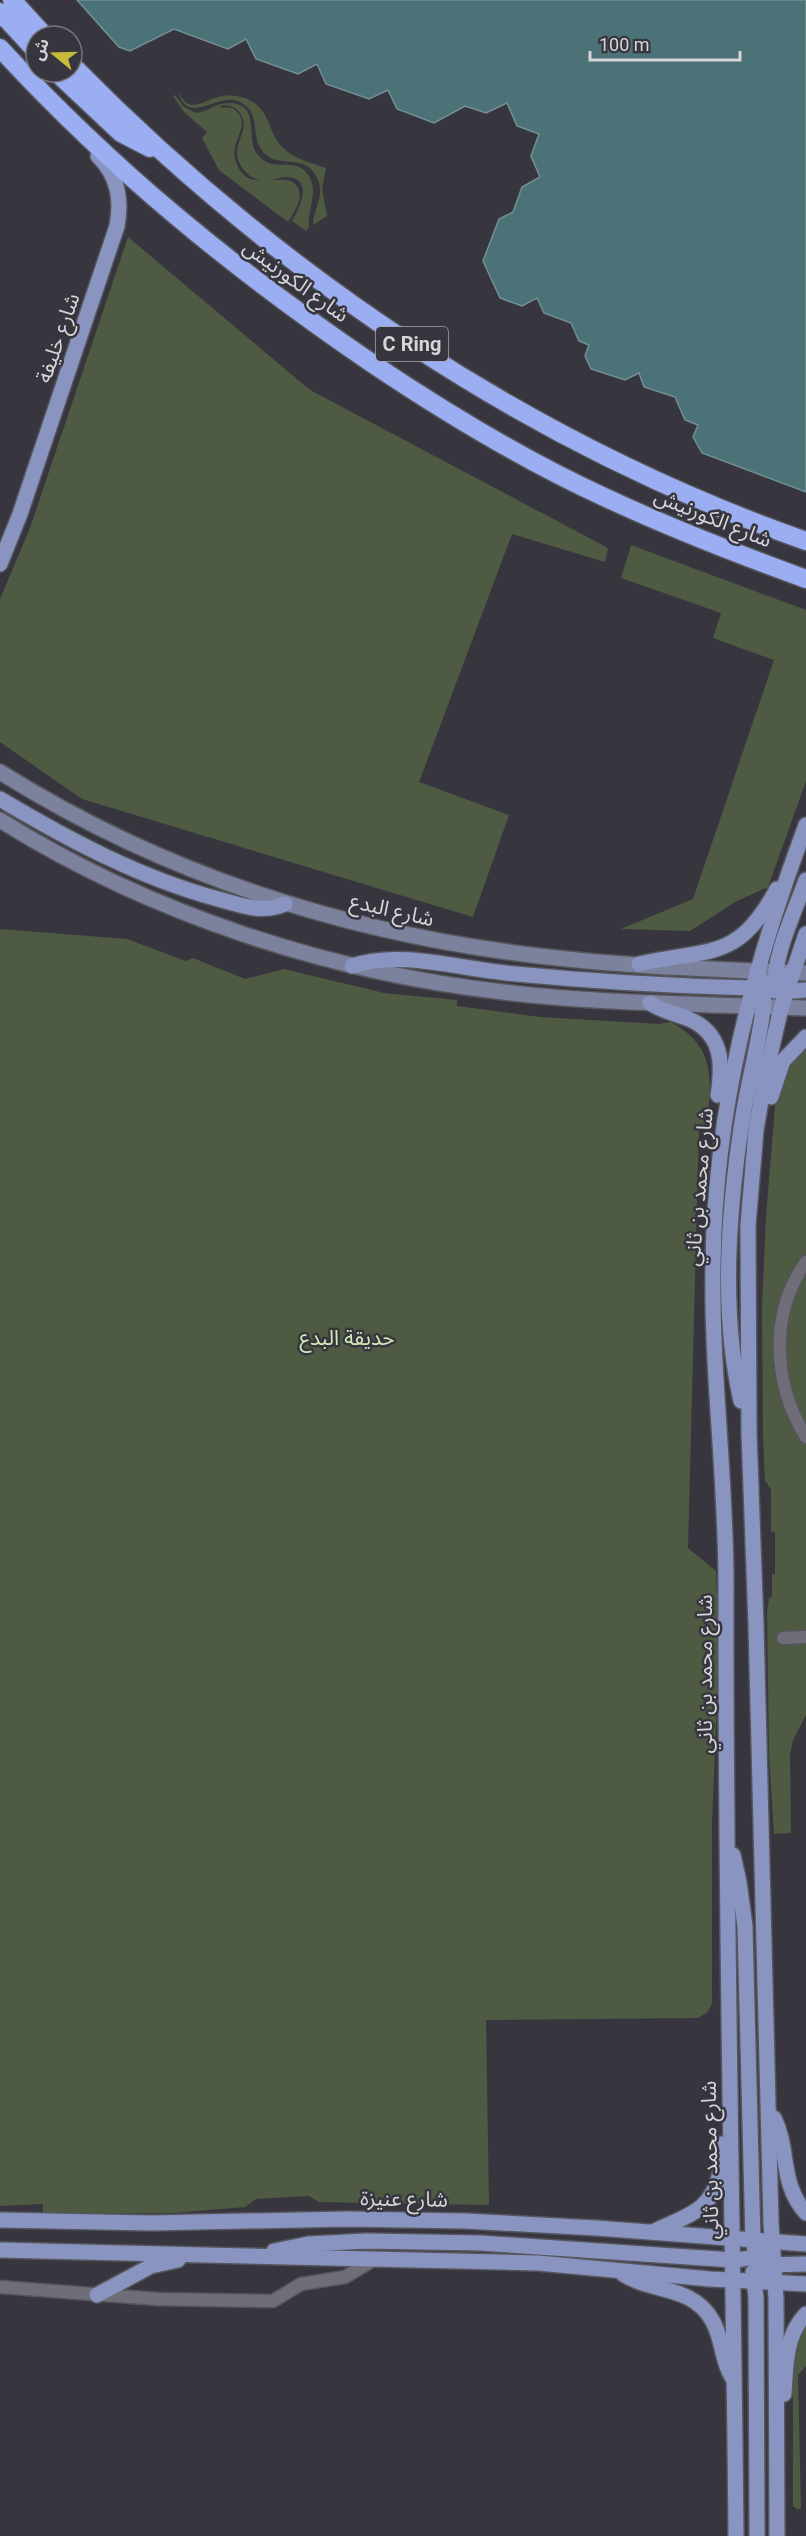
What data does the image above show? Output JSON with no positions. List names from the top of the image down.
{
  "streets": {
    "highway": ["شارع الكورنيش", "C Ring"],
    "main road": [
      "شارع خليفة",
      "شارع البدع",
      "شارع محمد بن ثاني",
      "شارع عنيزة"
    ]
  },
  "crossings": [
    ["شارع الكورنيش", "شارع خليفة"],
    ["شارع البدع", "شارع محمد بن ثاني"],
    ["شارع محمد بن ثاني", "شارع عنيزة"]
  ],
  "parks": ["حديقة البدع"],
  "scale_bar": "100 m",
  "north": "left"
}
